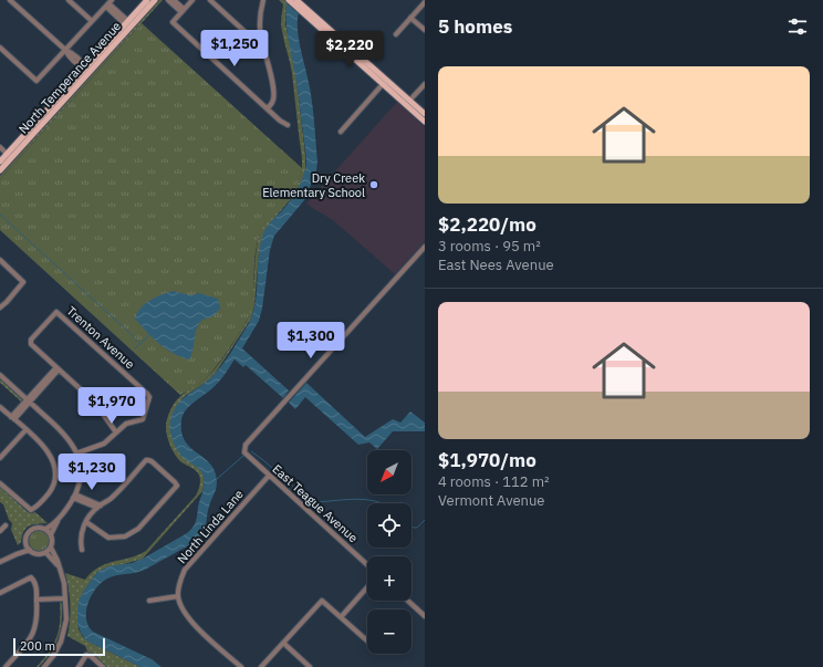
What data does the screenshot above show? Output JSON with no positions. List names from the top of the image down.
{
  "streets": {
    "main road": ["North Temperance Avenue"],
    "street": ["Trenton Avenue", "East Teague Avenue", "North Linda Lane"]
  },
  "crossings": [
    ["East Teague Avenue", "North Linda Lane"]
  ],
  "places": ["Dry Creek Elementary School"],
  "scale_bar": "200 m",
  "north": "bottom left",
  "page": {
    "heading": "5 homes",
    "price": [
      "$1,250",
      "$2,220",
      "$1,300",
      "$1,970",
      "$1,230"
    ],
    "list": [
      {
        "name": "$2,220/mo",
        "note": "3 rooms · 95 m² · East Nees Avenue"
      },
      {
        "name": "$1,970/mo",
        "note": "4 rooms · 112 m² · Vermont Avenue"
      }
    ],
    "map_buttons": ["+", "−"],
    "scale": "200 m"
  }
}
